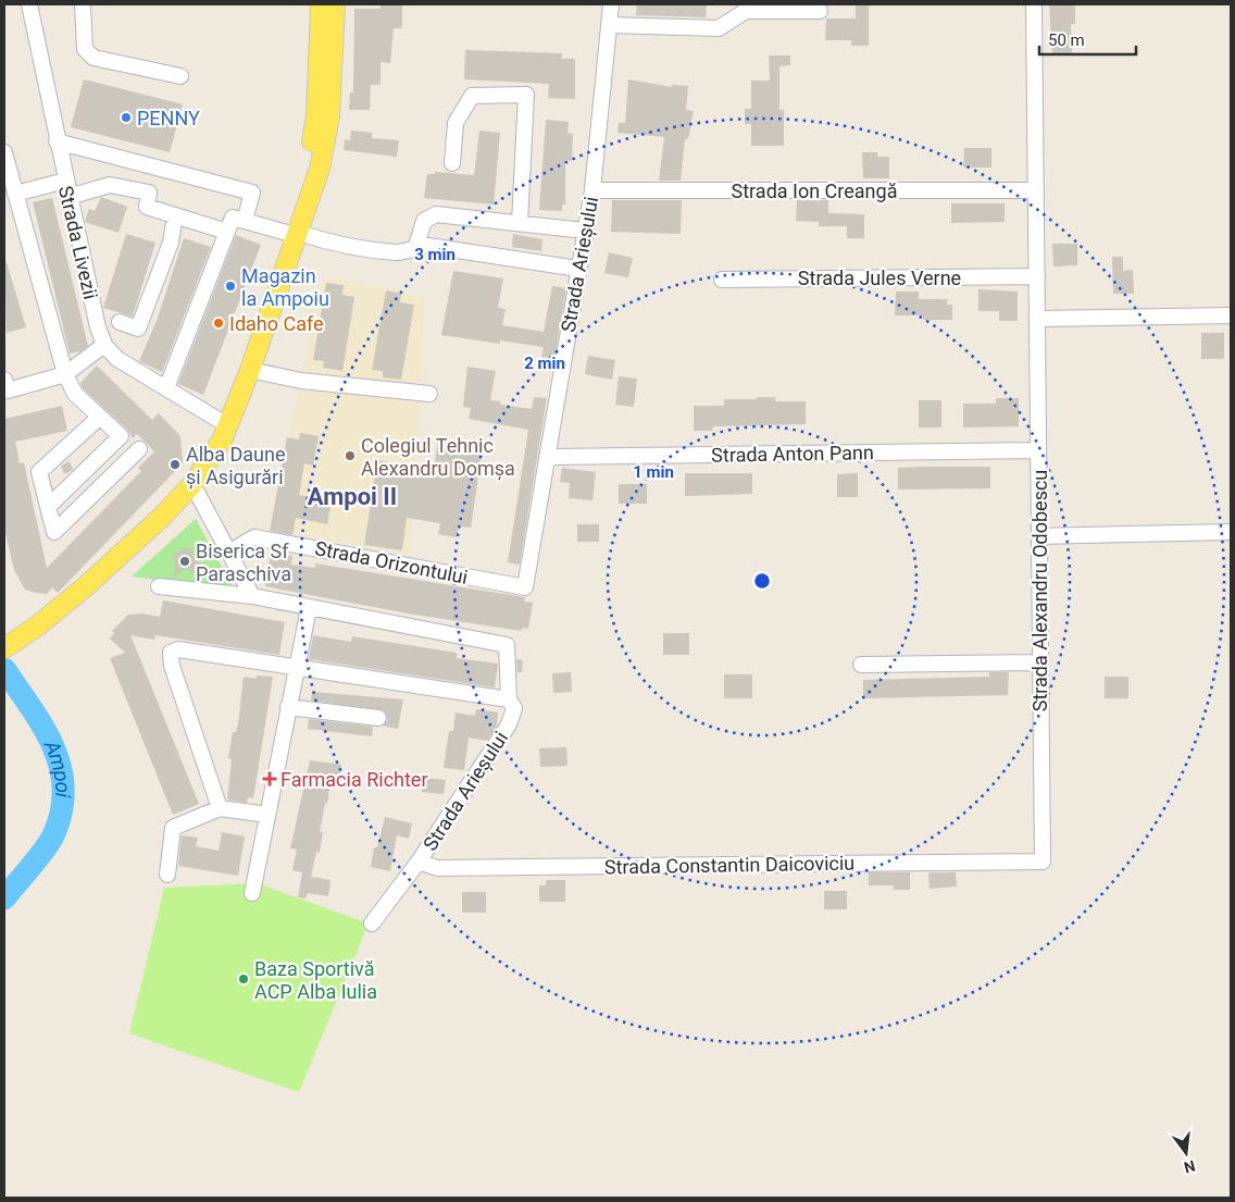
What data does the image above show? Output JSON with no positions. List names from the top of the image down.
{
  "streets": {
    "street": [
      "Strada Ion Creangă",
      "Strada Livezii",
      "Strada Arieșului",
      "Strada Jules Verne",
      "Strada Anton Pann",
      "Strada Orizontului",
      "Strada Alexandru Odobescu",
      "Strada Constantin Daicoviciu"
    ]
  },
  "crossings": [
    ["Strada Ion Creangă", "Strada Arieșului"],
    ["Strada Ion Creangă", "Strada Alexandru Odobescu"],
    ["Strada Arieșului", "Strada Anton Pann"],
    ["Strada Arieșului", "Strada Orizontului"],
    ["Strada Arieșului", "Strada Constantin Daicoviciu"],
    ["Strada Jules Verne", "Strada Alexandru Odobescu"],
    ["Strada Anton Pann", "Strada Alexandru Odobescu"],
    ["Strada Alexandru Odobescu", "Strada Constantin Daicoviciu"]
  ],
  "districts": ["Ampoi II"],
  "water": ["Ampoi"],
  "places": {
    "other": [
      "PENNY",
      "Magazin la Ampoiu",
      "Idaho Cafe",
      "Colegiul Tehnic Alexandru Domșa",
      "Alba Daune și Asigurări",
      "Biserica Sf Paraschiva",
      "Baza Sportivă ACP Alba Iulia"
    ],
    "health": ["Farmacia Richter"]
  },
  "scale_bar": "50 m",
  "north": "bottom",
  "rings": ["3 min", "2 min", "1 min"]
}
